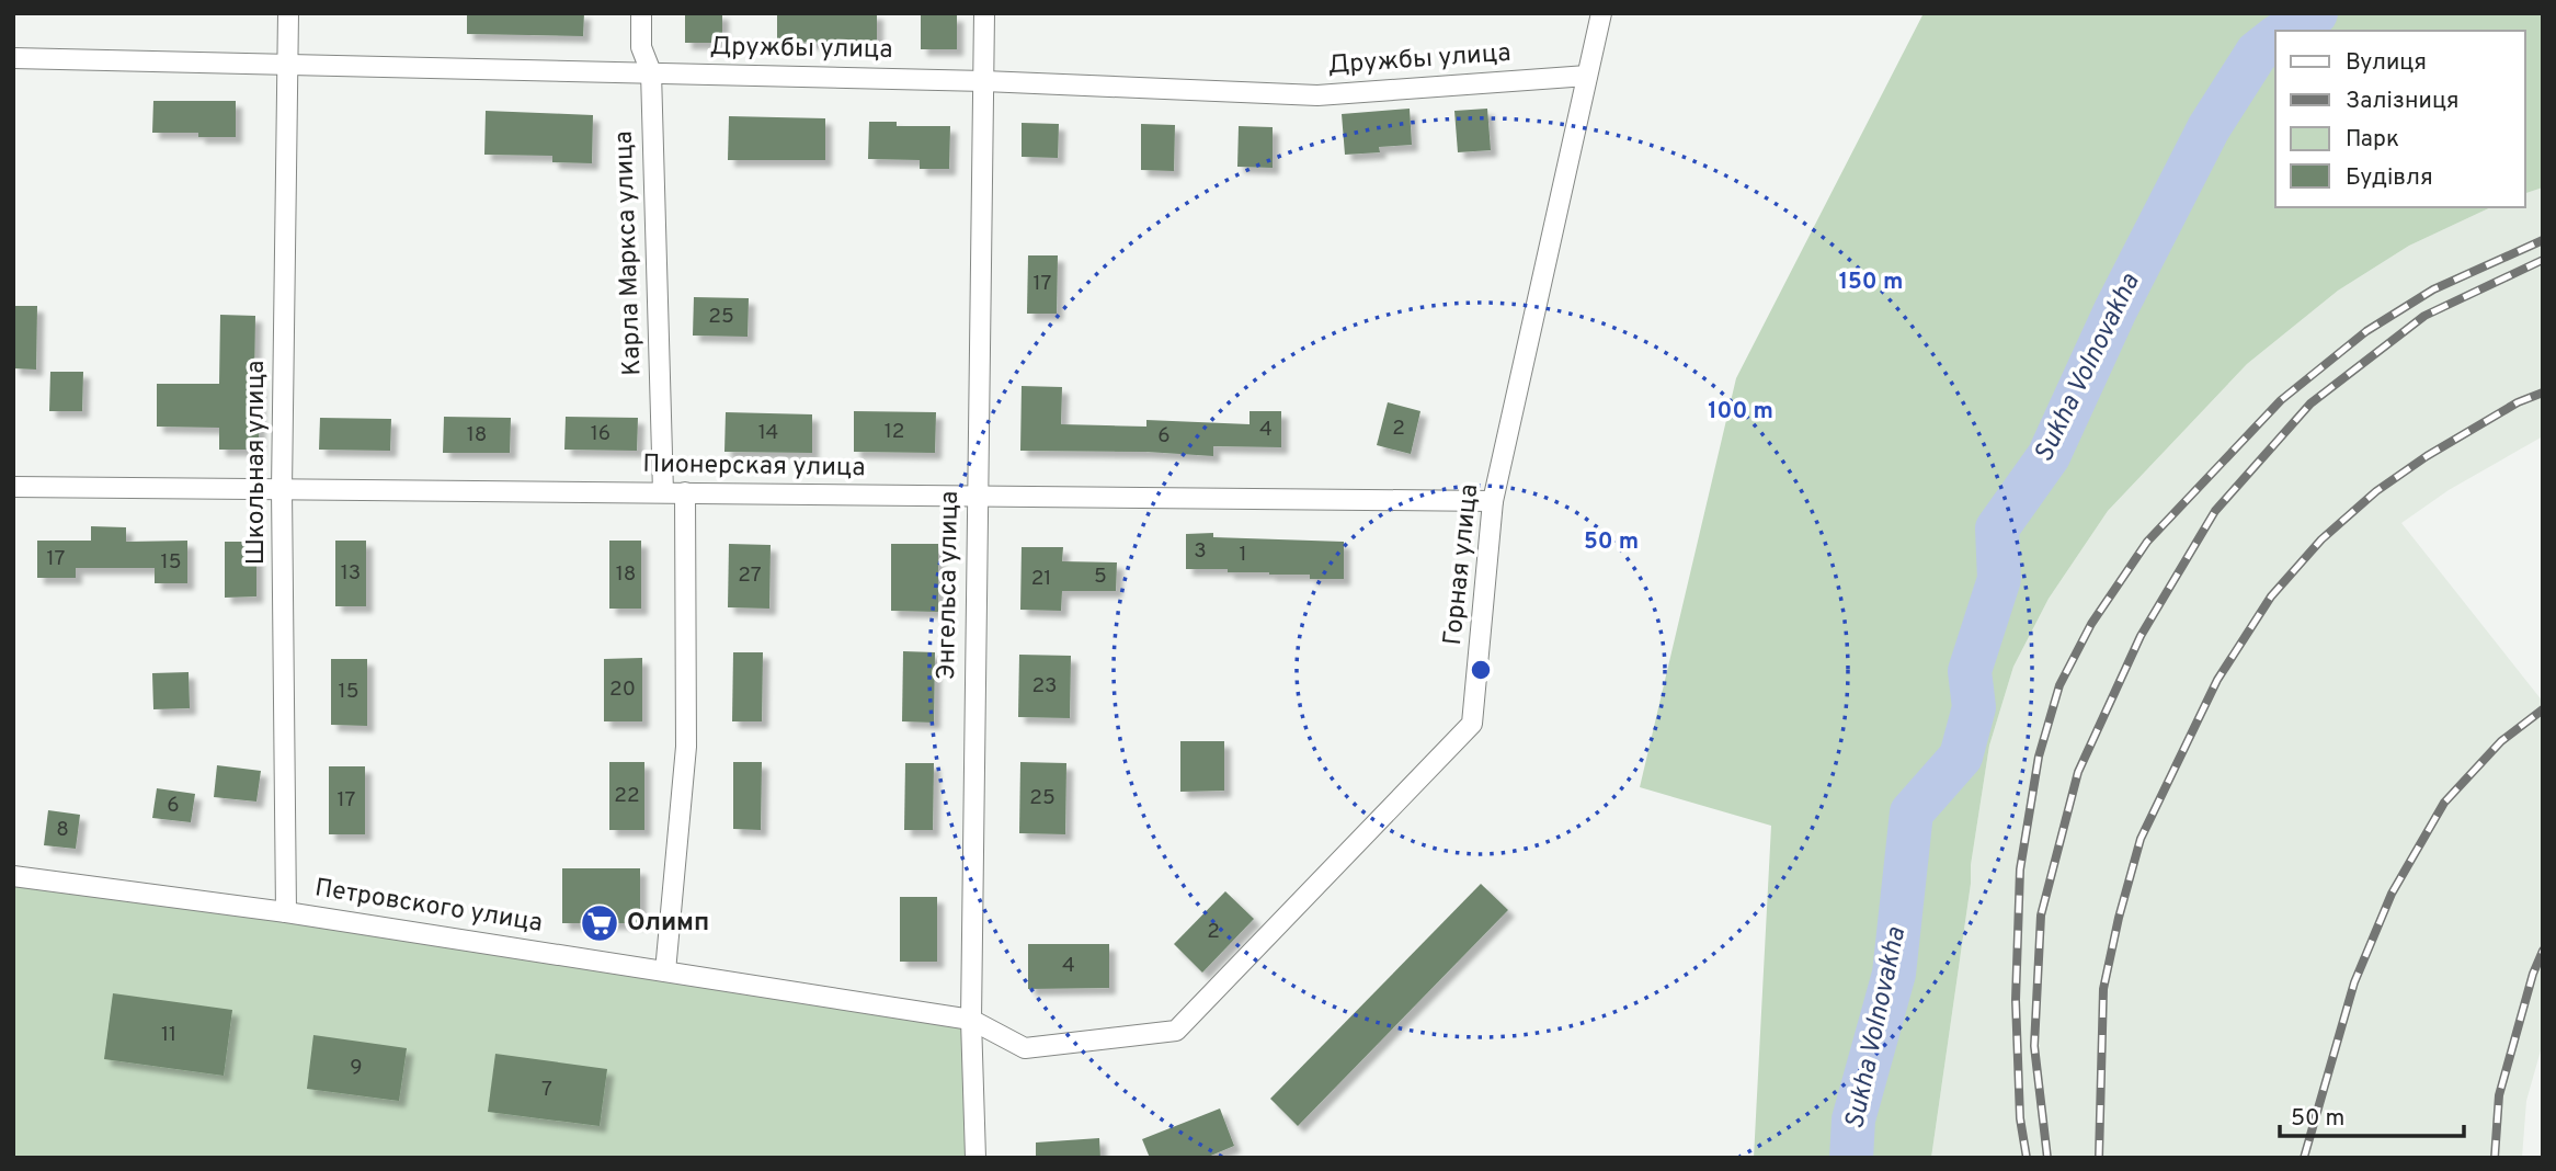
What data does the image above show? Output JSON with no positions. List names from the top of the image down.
{
  "streets": {
    "street": [
      "Дружбы улица",
      "Карла Маркса улица",
      "Школьная улица",
      "Пионерская улица",
      "Горная улица",
      "Энгельса улица",
      "Петровского улица"
    ]
  },
  "crossings": [
    ["Дружбы улица", "Карла Маркса улица"],
    ["Дружбы улица", "Школьная улица"],
    ["Дружбы улица", "Горная улица"],
    ["Дружбы улица", "Энгельса улица"],
    ["Карла Маркса улица", "Пионерская улица"],
    ["Школьная улица", "Пионерская улица"],
    ["Школьная улица", "Петровского улица"],
    ["Пионерская улица", "Горная улица"],
    ["Пионерская улица", "Энгельса улица"],
    ["Горная улица", "Энгельса улица"],
    ["Горная улица", "Петровского улица"],
    ["Энгельса улица", "Петровского улица"]
  ],
  "water": ["Sukha Volnovakha"],
  "places": {
    "supermarket": ["Олимп"]
  },
  "house_numbers": [
    "17",
    "25",
    "2",
    "4",
    "12",
    "14",
    "16",
    "18",
    "6",
    "3",
    "1",
    "17",
    "15",
    "13",
    "18",
    "27",
    "5",
    "21",
    "23",
    "20",
    "15",
    "22",
    "25",
    "17",
    "6",
    "8",
    "2",
    "4",
    "11",
    "9",
    "7"
  ],
  "legend": [
    "Вулиця",
    "Залізниця",
    "Парк",
    "Будівля"
  ],
  "scale_bar": "50 m",
  "rings": ["150 m", "100 m", "50 m"]
}
